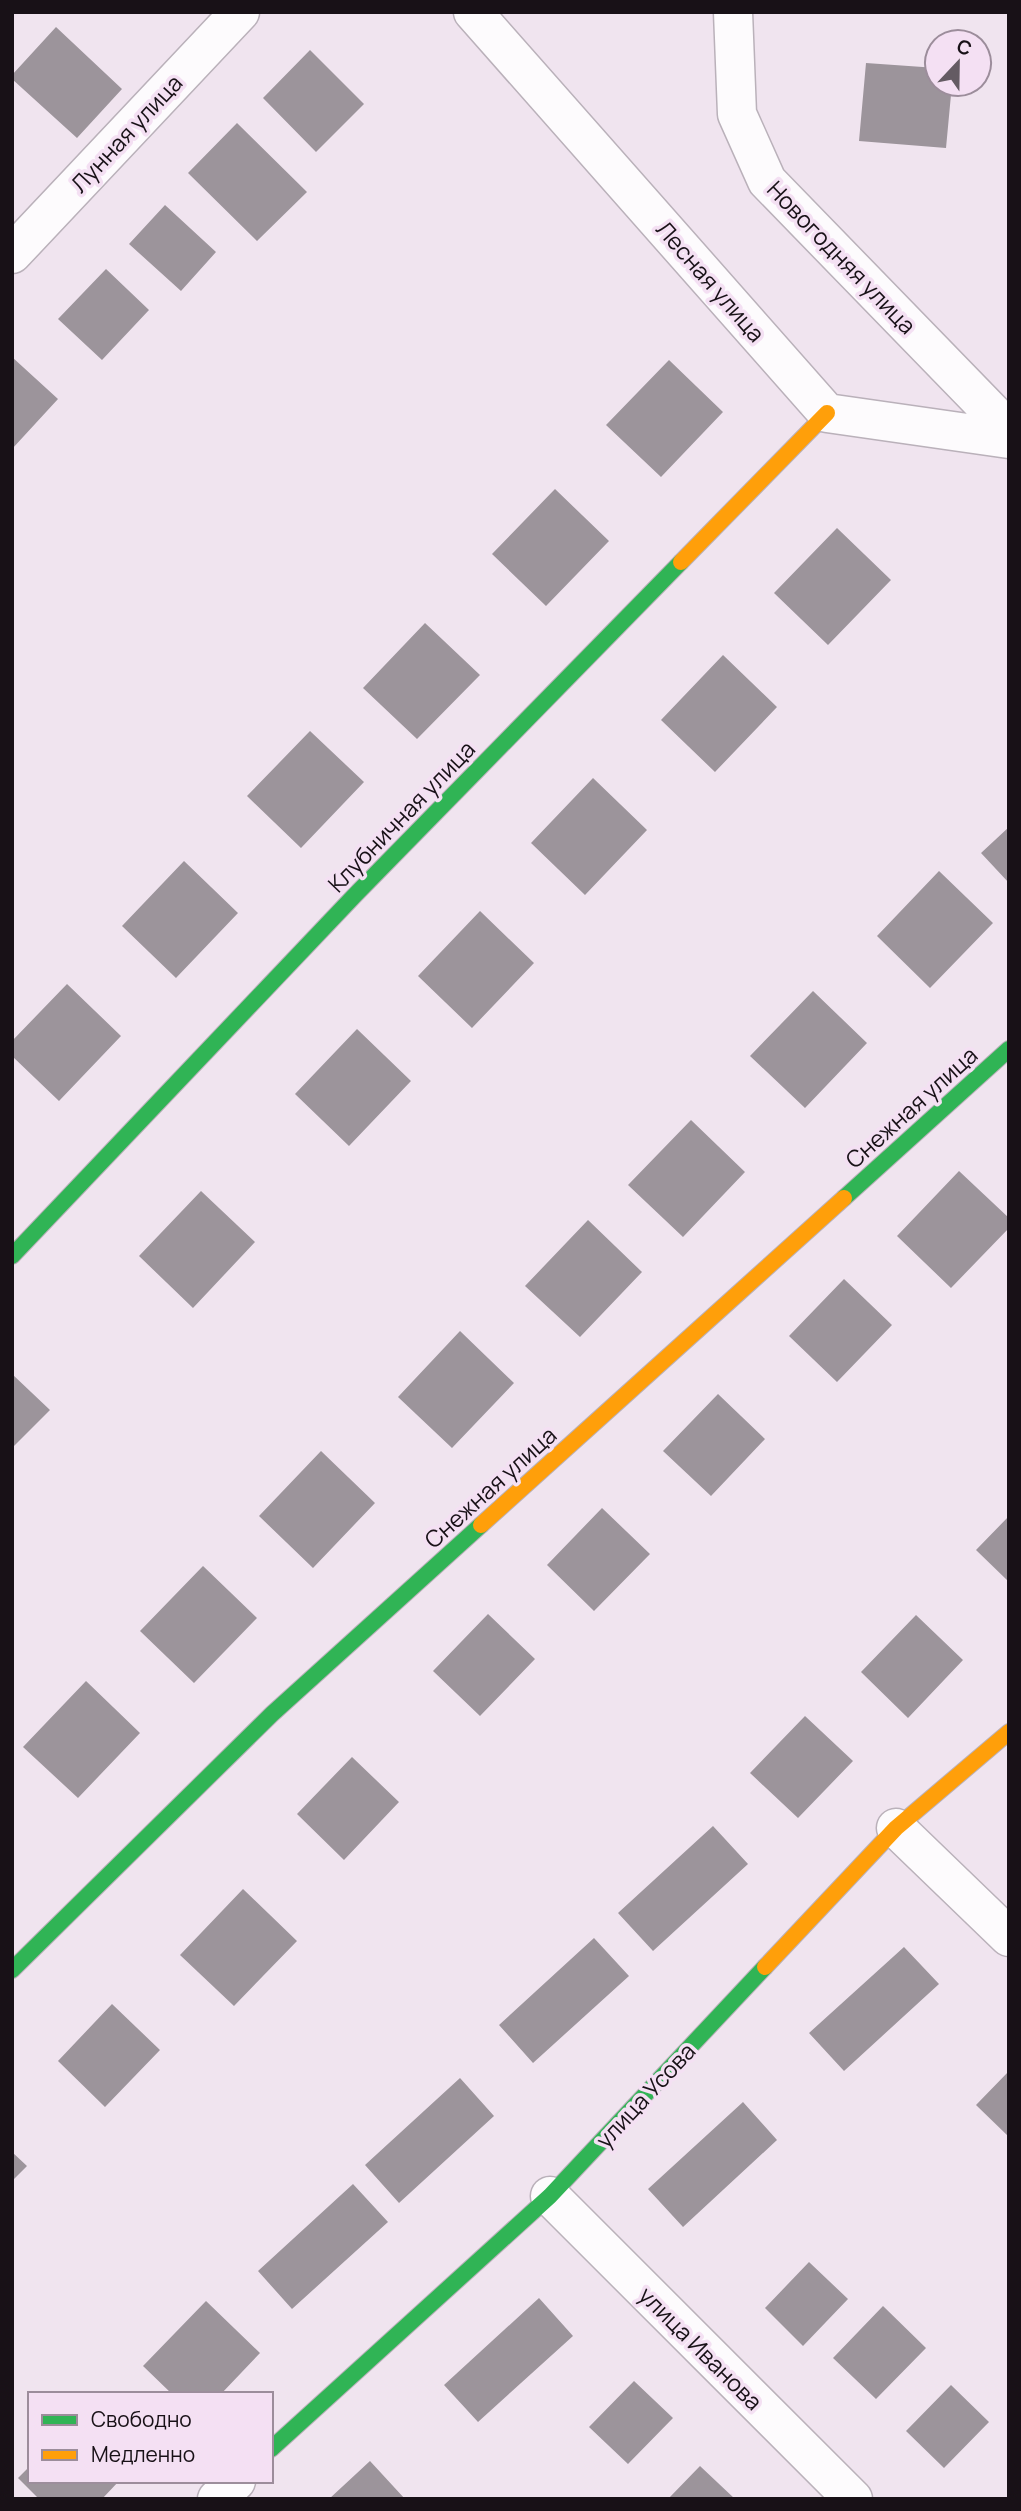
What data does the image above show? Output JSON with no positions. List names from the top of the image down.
{
  "streets": {
    "street": [
      "Лунная улица",
      "Новогодняя улица",
      "Лесная улица",
      "Клубничная улица",
      "Снежная улица",
      "улица Усова",
      "улица Иванова"
    ]
  },
  "crossings": [
    ["Лесная улица", "Клубничная улица"],
    ["улица Усова", "улица Иванова"]
  ],
  "legend": ["Свободно", "Медленно"],
  "north": "top"
}
